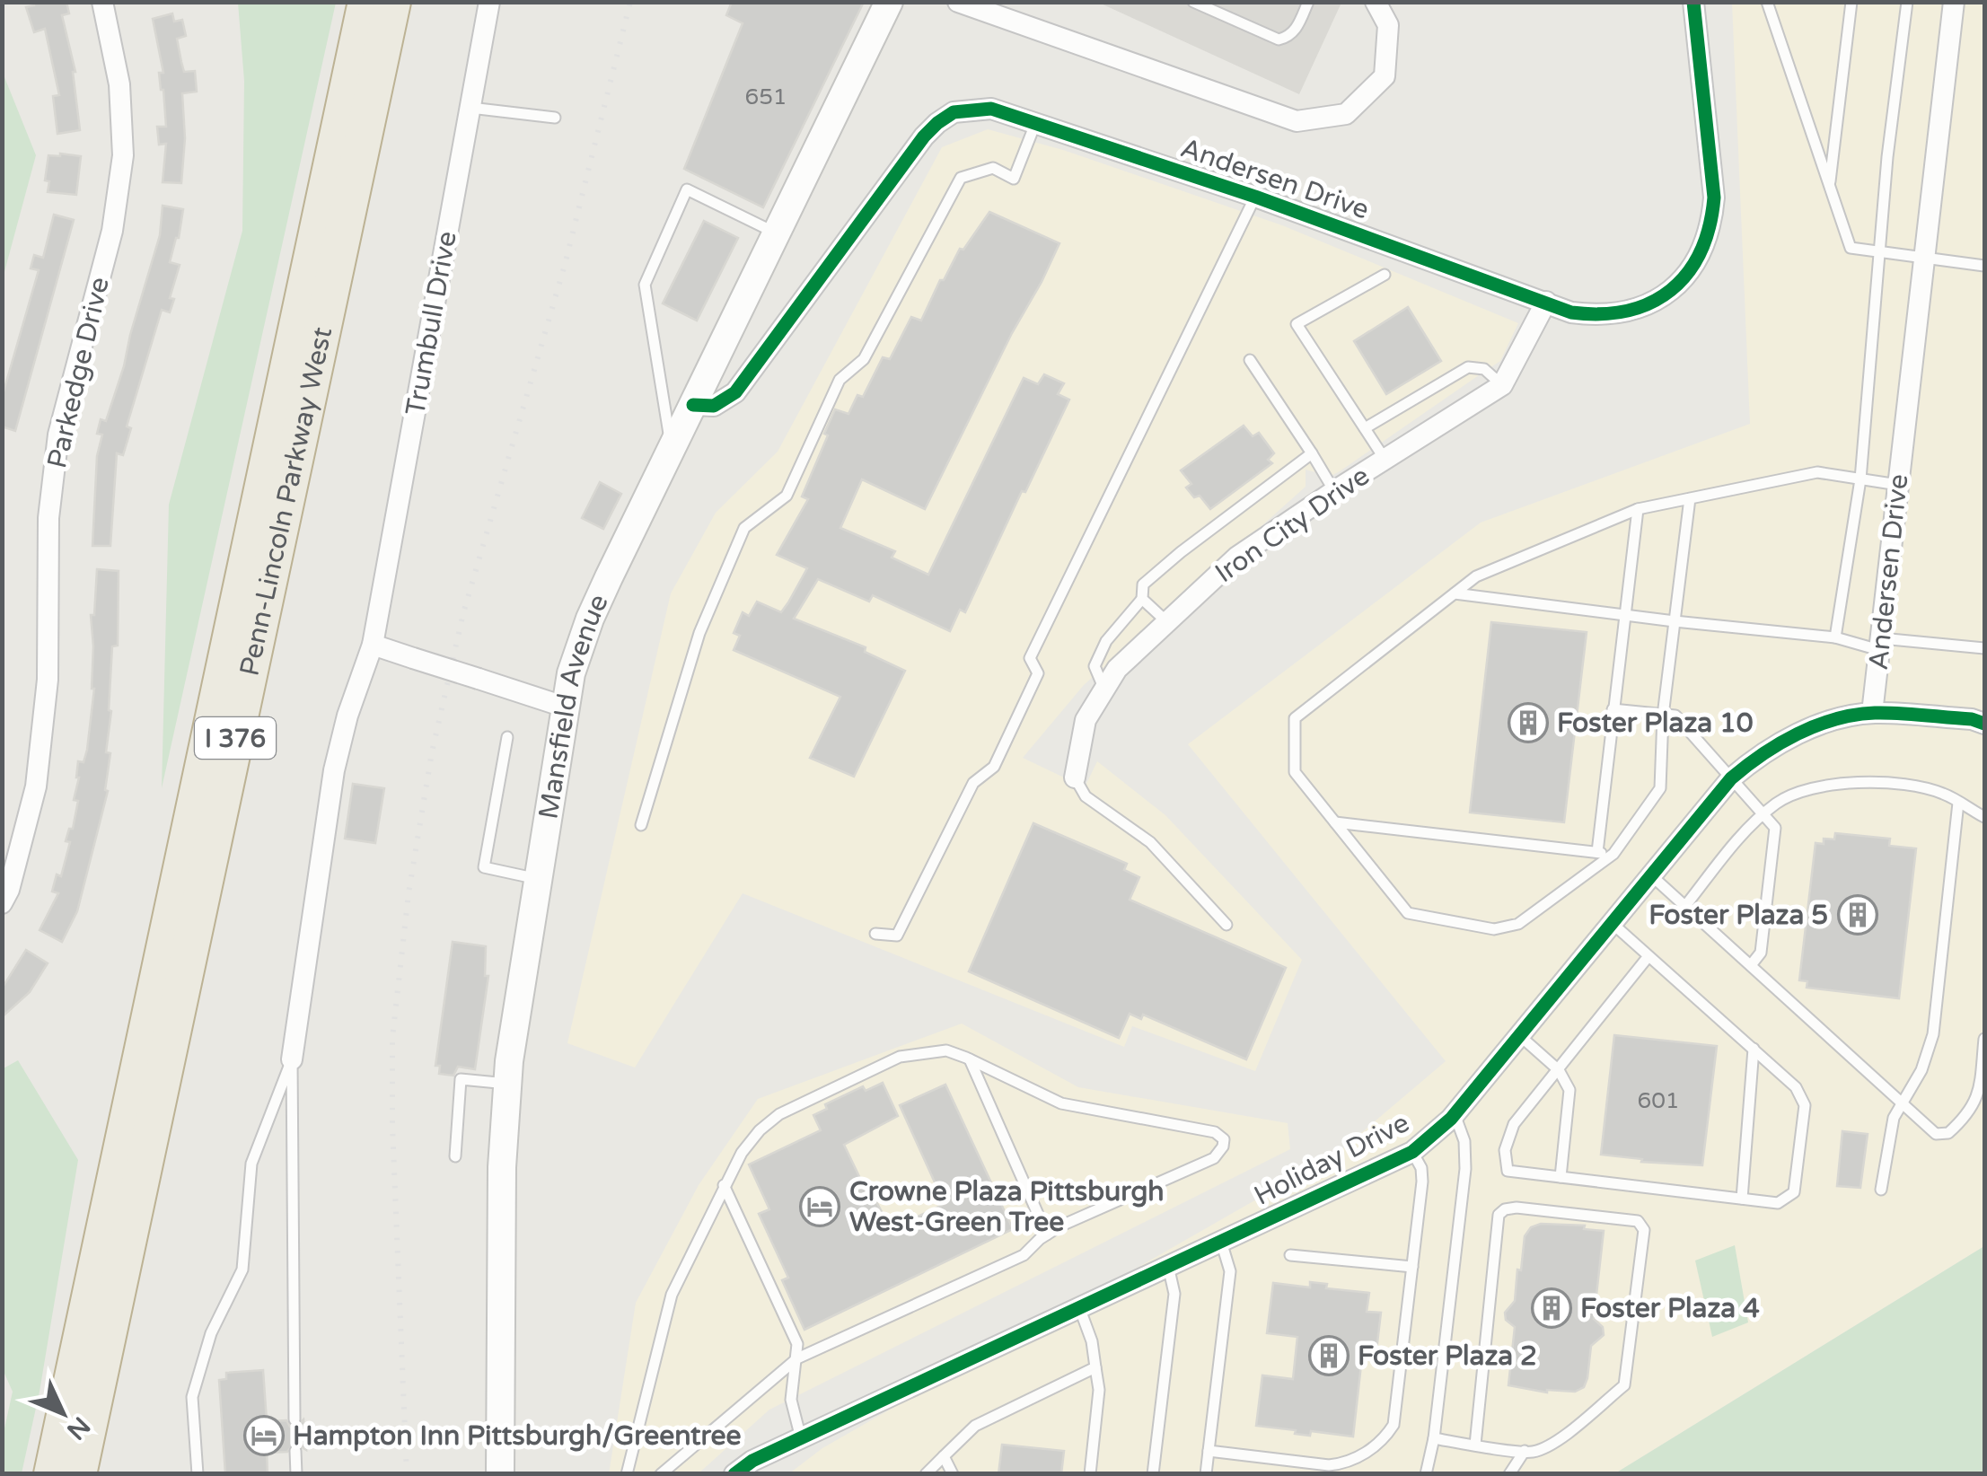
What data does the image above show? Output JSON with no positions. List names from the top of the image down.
{
  "streets": {
    "highway": ["Penn-Lincoln Parkway West", "I 376"],
    "main road": ["Mansfield Avenue"],
    "street": [
      "Andersen Drive",
      "Trumbull Drive",
      "Parkedge Drive",
      "Iron City Drive",
      "Holiday Drive"
    ]
  },
  "crossings": [
    ["Andersen Drive", "Iron City Drive"],
    ["Andersen Drive", "Mansfield Avenue"],
    ["Andersen Drive", "Holiday Drive"]
  ],
  "places": {
    "building": [
      "Foster Plaza 10",
      "Foster Plaza 5",
      "Foster Plaza 4",
      "Foster Plaza 2"
    ],
    "hotel": ["Crowne Plaza Pittsburgh West-Green Tree", "Hampton Inn Pittsburgh/Greentree"]
  },
  "house_numbers": ["651", "601"],
  "north": "bottom right"
}
